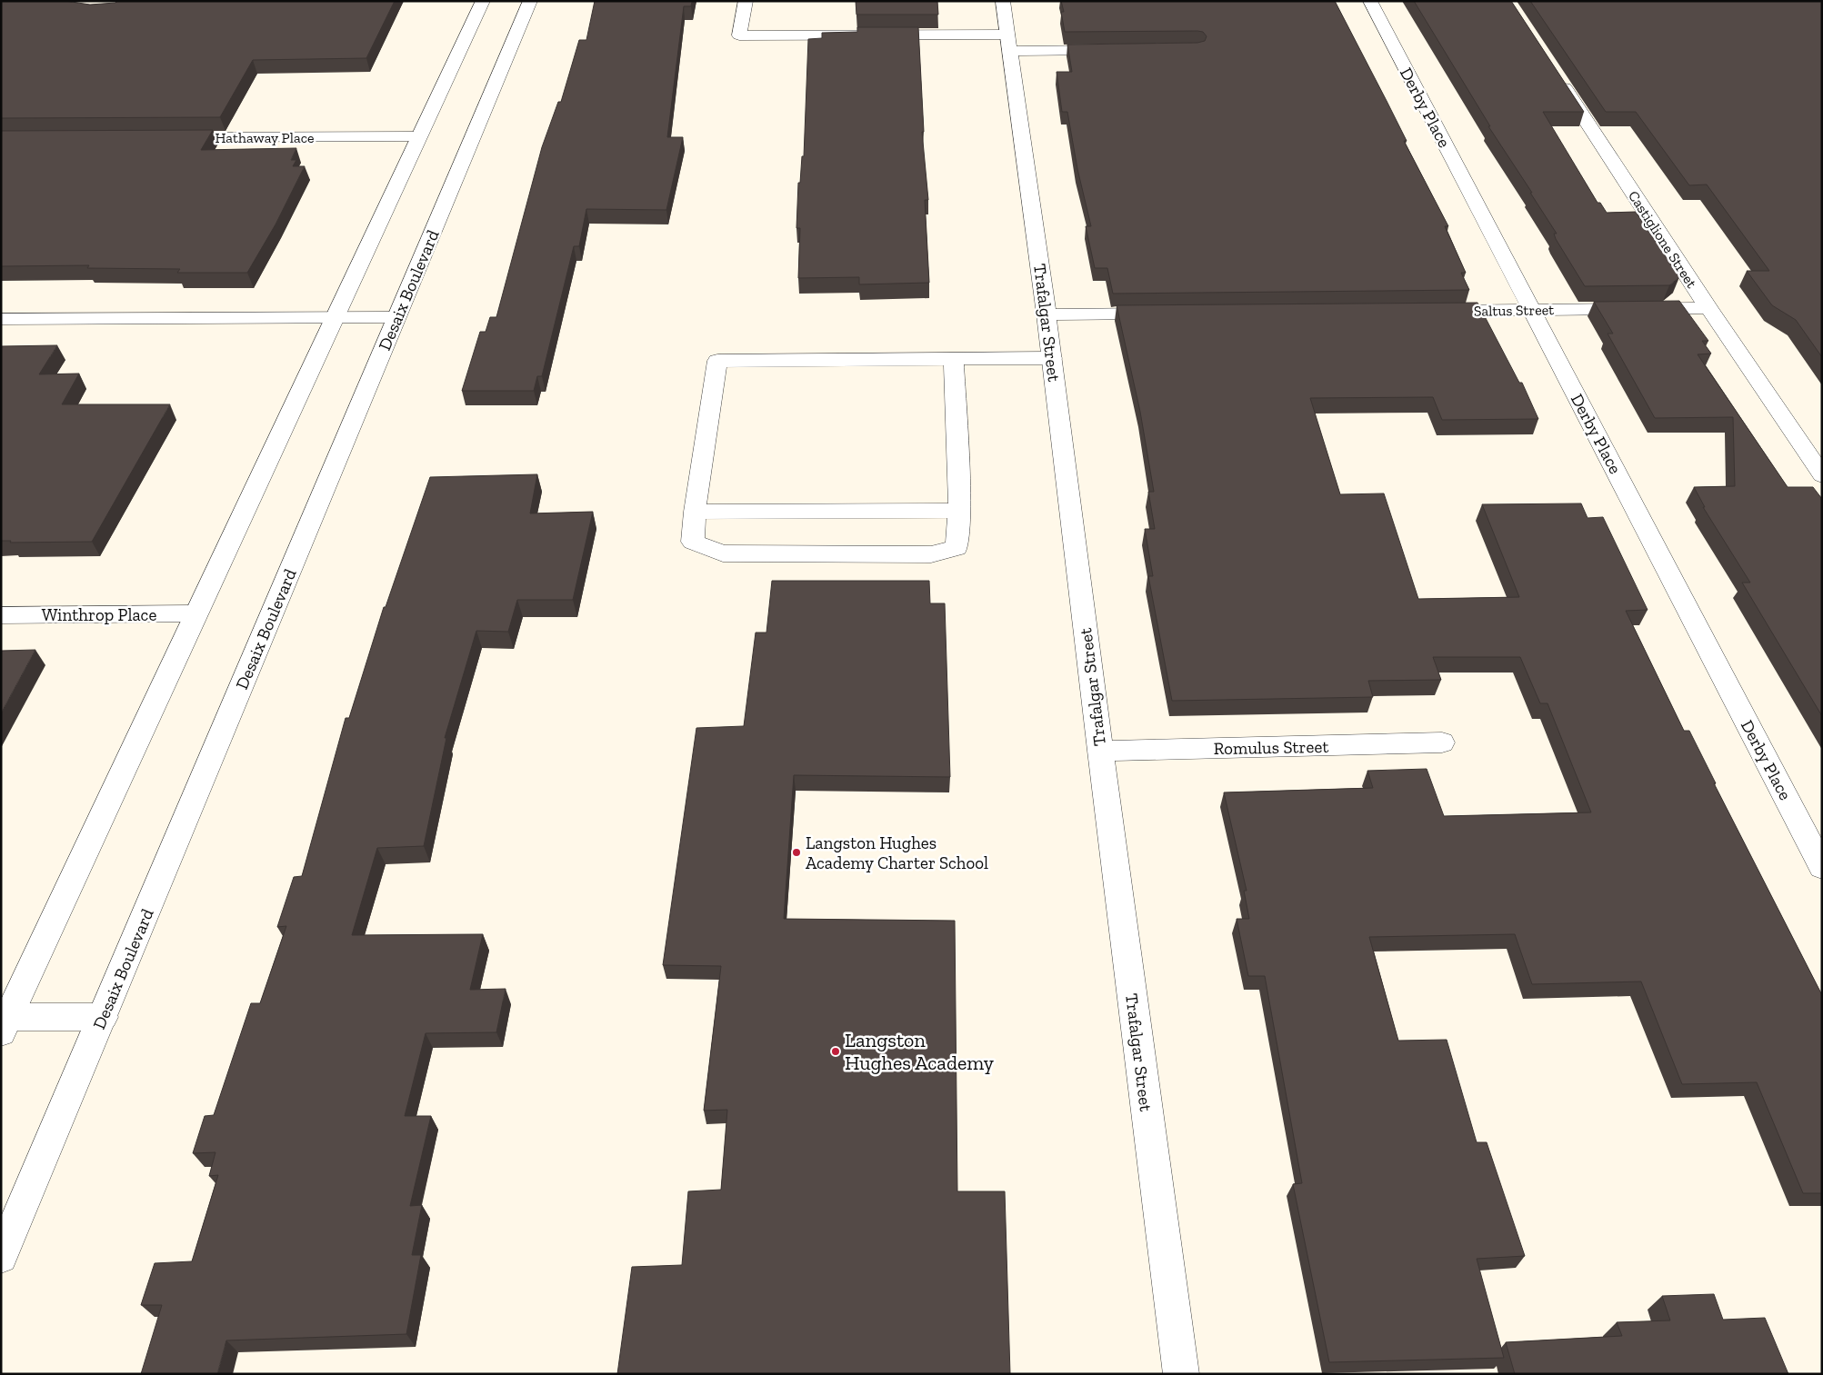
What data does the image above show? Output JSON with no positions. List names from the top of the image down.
{
  "streets": {
    "street": [
      "Derby Place",
      "Hathaway Place",
      "Castiglione Street",
      "Desaix Boulevard",
      "Saltus Street",
      "Trafalgar Street",
      "Winthrop Place",
      "Romulus Street"
    ]
  },
  "crossings": [
    ["Derby Place", "Saltus Street"],
    ["Castiglione Street", "Saltus Street"],
    ["Trafalgar Street", "Romulus Street"]
  ],
  "places": ["Langston Hughes Academy Charter School", "Langston Hughes Academy"]
}
